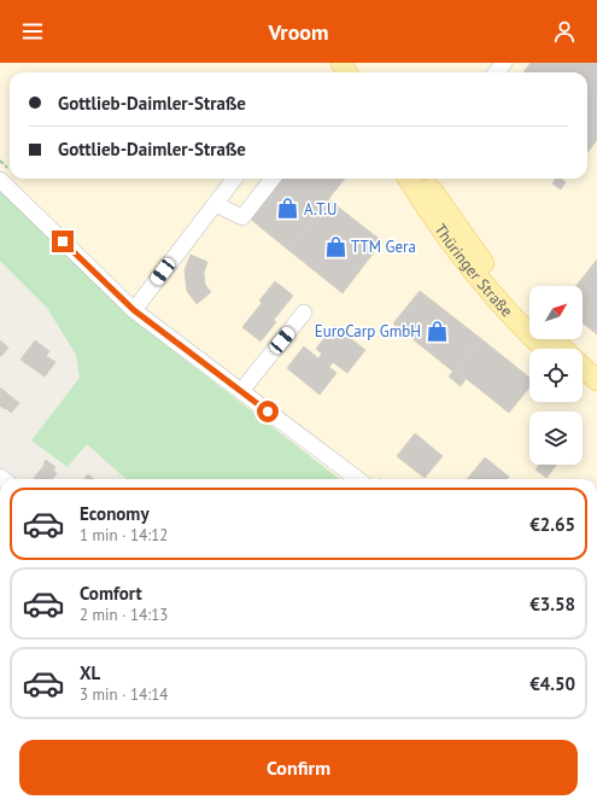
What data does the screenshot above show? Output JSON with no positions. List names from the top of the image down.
{
  "streets": {
    "main road": ["Thüringer Straße"]
  },
  "places": {
    "shop": ["A.T.U", "TTM Gera", "EuroCarp GmbH"]
  },
  "north": "top right",
  "page": {
    "header": "Vroom",
    "banner": ["Gottlieb-Daimler-Straße", "Gottlieb-Daimler-Straße"],
    "list": [
      {
        "name": "Economy",
        "note": "1 min · 14:12",
        "value": "€2.65"
      },
      {
        "name": "Comfort",
        "note": "2 min · 14:13",
        "value": "€3.58"
      },
      {
        "name": "XL",
        "note": "3 min · 14:14",
        "value": "€4.50"
      }
    ],
    "buttons": "Confirm"
  }
}
